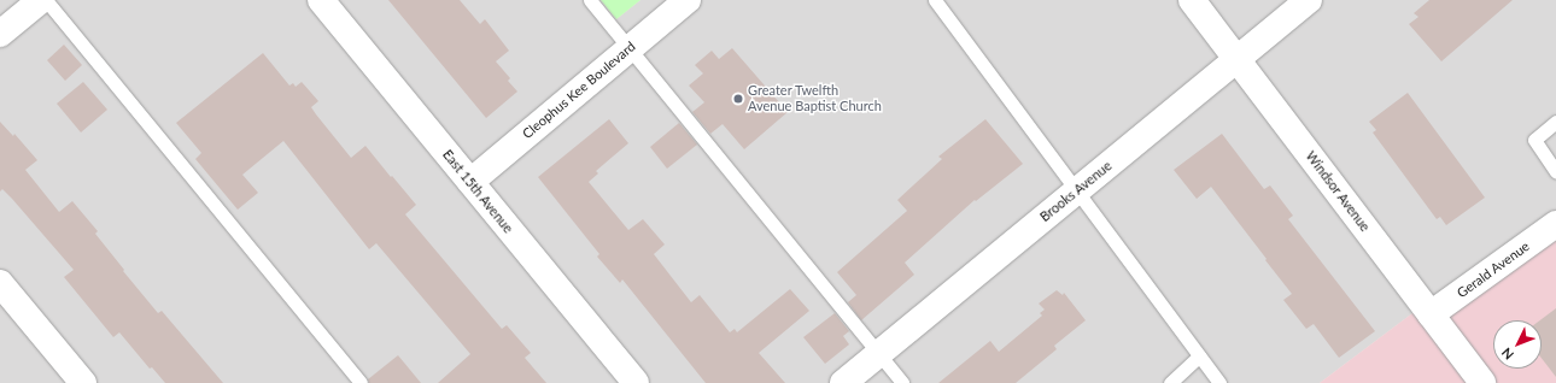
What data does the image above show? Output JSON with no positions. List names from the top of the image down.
{
  "streets": {
    "street": [
      "Cleophus Kee Boulevard",
      "East 15th Avenue",
      "Brooks Avenue",
      "Windsor Avenue",
      "Gerald Avenue"
    ]
  },
  "crossings": [
    ["Cleophus Kee Boulevard", "East 15th Avenue"],
    ["Brooks Avenue", "Windsor Avenue"],
    ["Windsor Avenue", "Gerald Avenue"]
  ],
  "places": ["Greater Twelfth Avenue Baptist Church"],
  "north": "bottom left"
}
